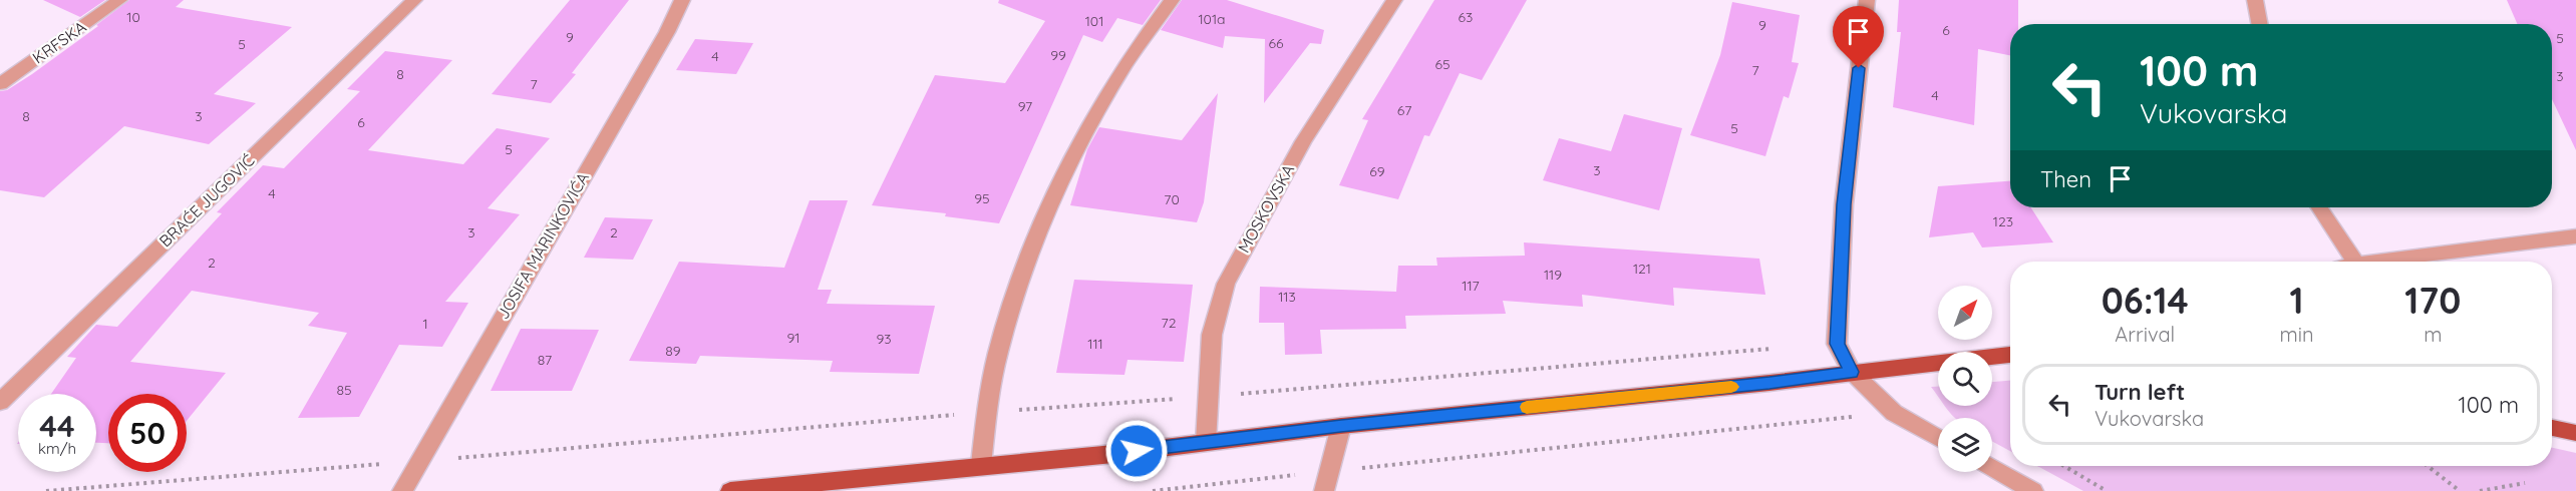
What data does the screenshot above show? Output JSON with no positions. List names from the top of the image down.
{
  "streets": {
    "street": [
      "KRFSKA",
      "BRAĆE JUGOVIĆ",
      "MOSKOVSKA",
      "JOSIFA MARINKOVIĆA"
    ]
  },
  "house_numbers": [
    "10",
    "63",
    "101a",
    "101",
    "9",
    "6",
    "9",
    "5",
    "66",
    "5",
    "99",
    "4",
    "65",
    "7",
    "8",
    "3",
    "7",
    "4",
    "97",
    "67",
    "8",
    "3",
    "6",
    "5",
    "5",
    "3",
    "69",
    "4",
    "95",
    "70",
    "123",
    "3",
    "2",
    "2",
    "121",
    "119",
    "117",
    "113",
    "72",
    "1",
    "91",
    "93",
    "111",
    "89",
    "87",
    "85"
  ],
  "north": "top right",
  "page": {
    "turn": ["100 m", "Vukovarska"],
    "then": "Then",
    "eta": [
      "06:14",
      "Arrival",
      "1",
      "min",
      "170",
      "m"
    ],
    "list": [
      {
        "name": "Turn left",
        "note": "Vukovarska",
        "value": "100 m"
      }
    ],
    "speed": "44 km/h",
    "limit": "50"
  }
}
